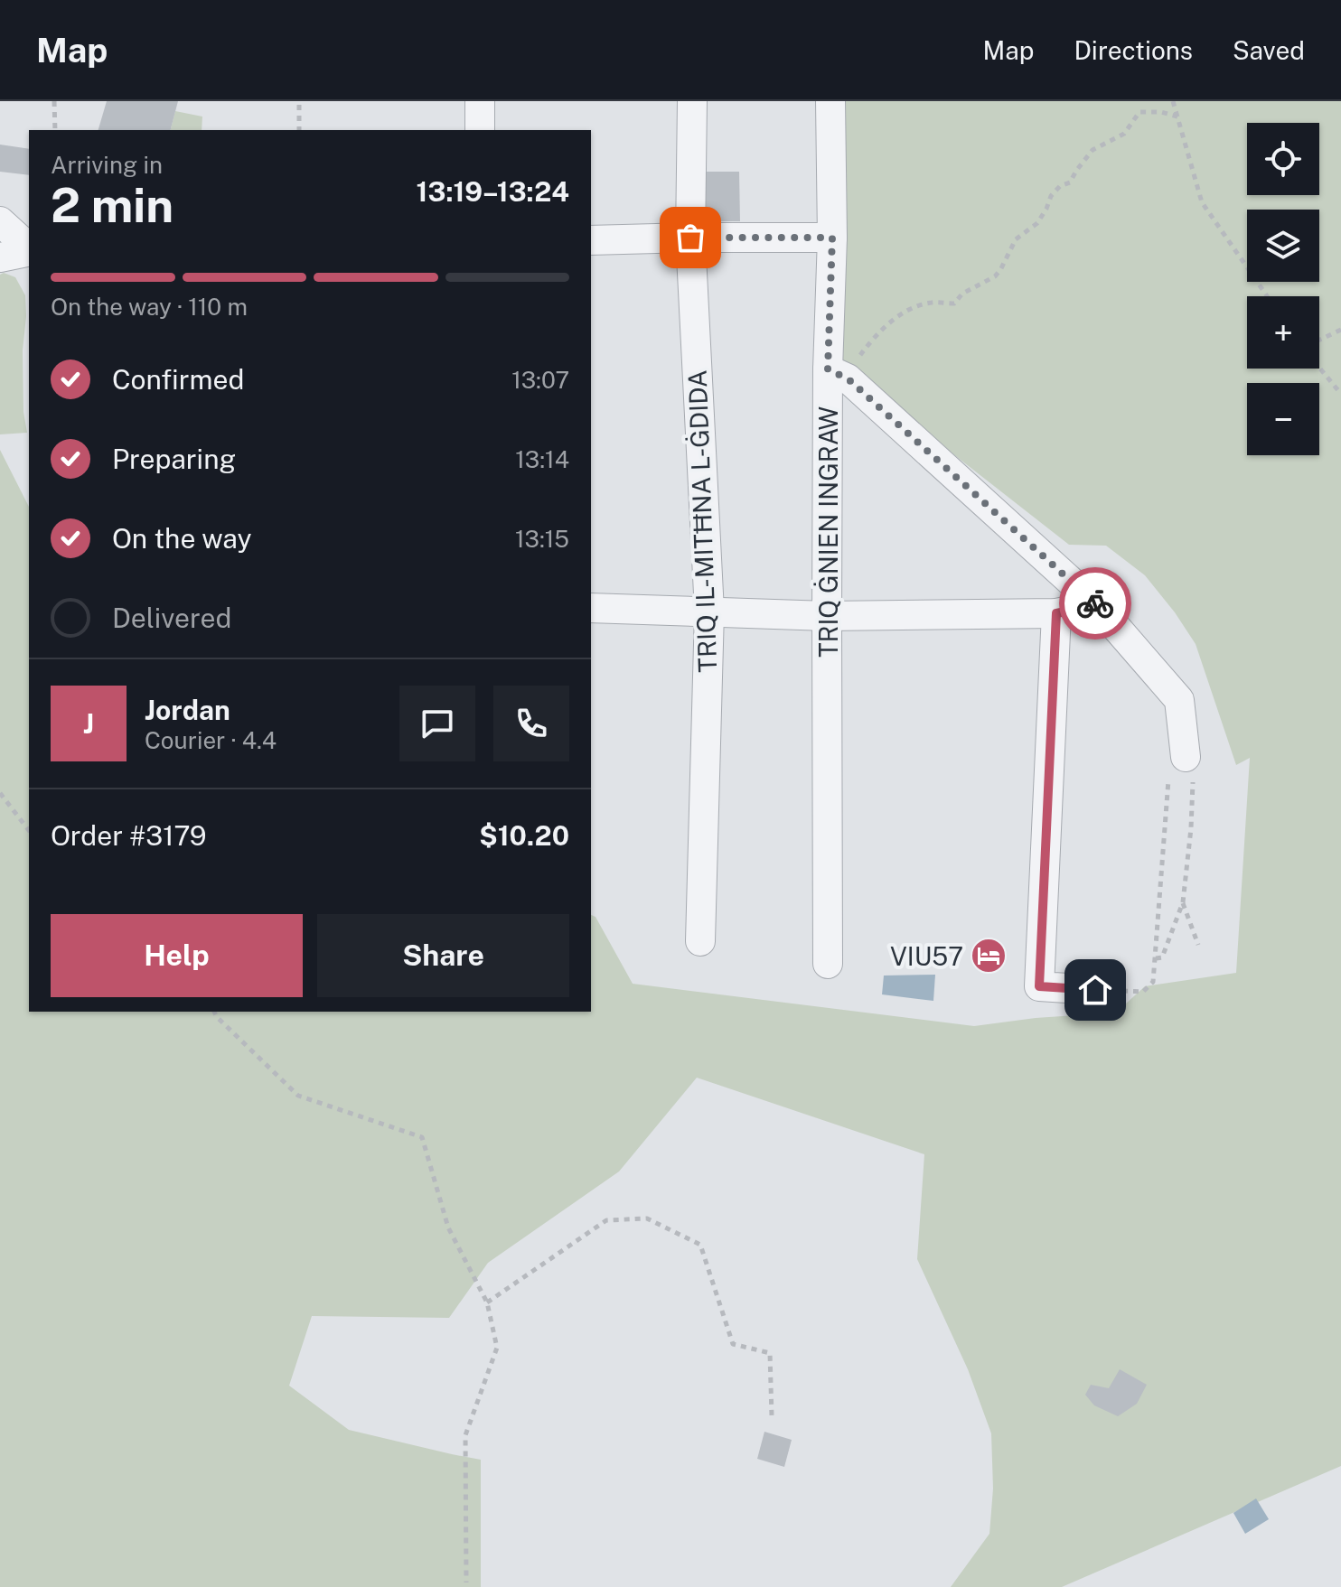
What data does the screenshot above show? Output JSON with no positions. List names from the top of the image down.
{
  "streets": {
    "street": ["TRIQ IL-MITĦNA L-ĠDIDA", "TRIQ ĠNIEN INGRAW"]
  },
  "places": {
    "hotel": ["VIU57"]
  },
  "page": {
    "header": "Map",
    "nav": ["Map", "Directions", "Saved"],
    "map_buttons": ["+", "−"],
    "heading": ["2 min", "Arriving in", "13:19–13:24"],
    "panel": [
      "Jordan",
      "Courier · 4.4",
      "Order #3179",
      "$10.20"
    ],
    "bar": "On the way · 110 m",
    "list": [
      ["Confirmed", "13:07"],
      ["Preparing", "13:14"],
      ["On the way", "13:15"],
      "Delivered"
    ],
    "round": "J",
    "buttons": ["Help", "Share"]
  }
}
